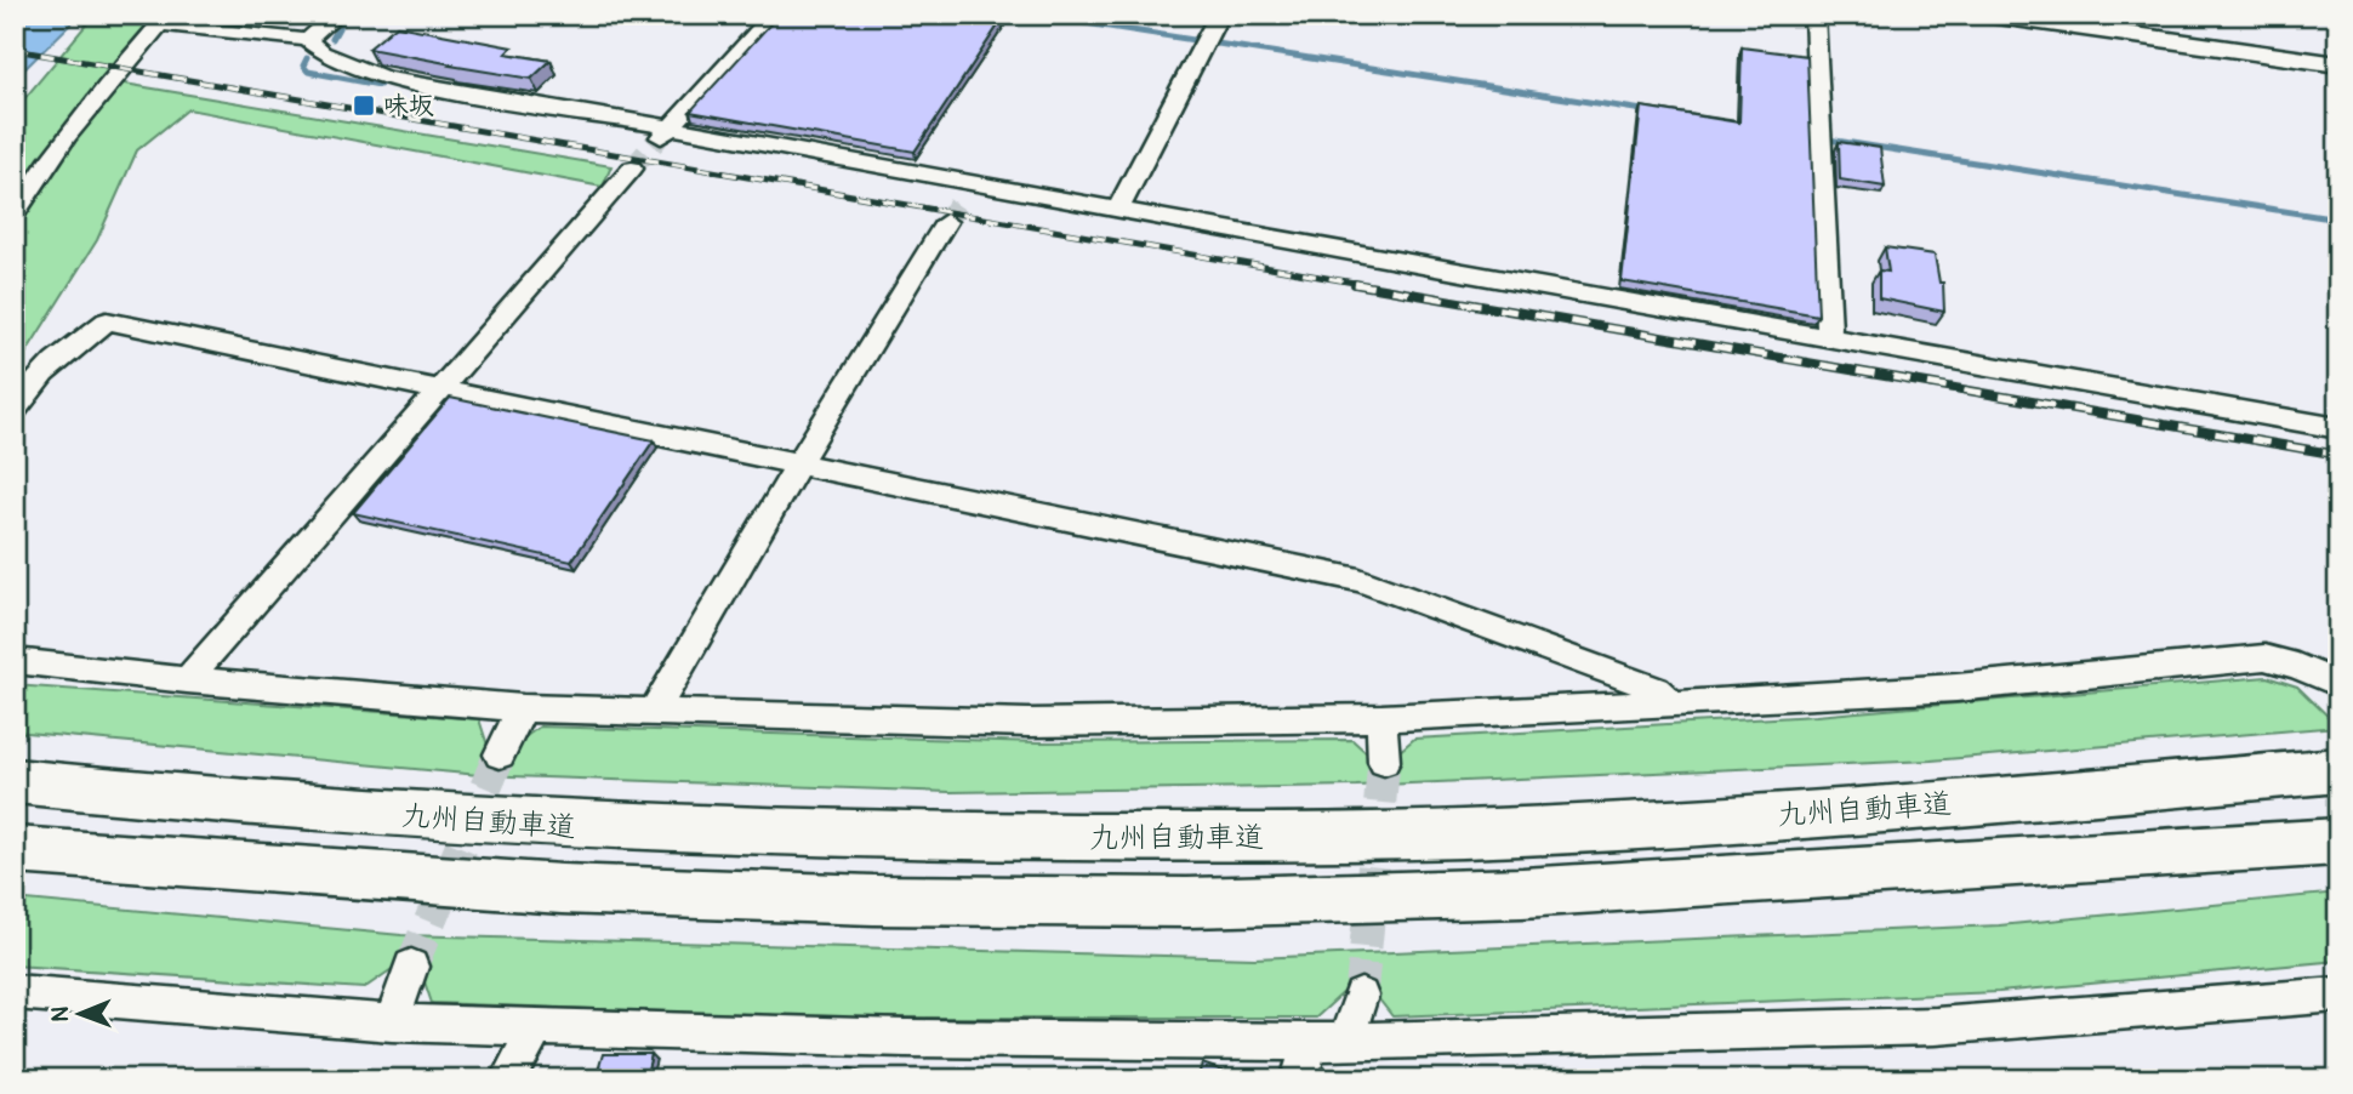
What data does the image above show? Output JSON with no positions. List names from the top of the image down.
{
  "streets": {
    "highway": ["九州自動車道"]
  },
  "places": {
    "transit": ["味坂"]
  },
  "north": "left"
}
